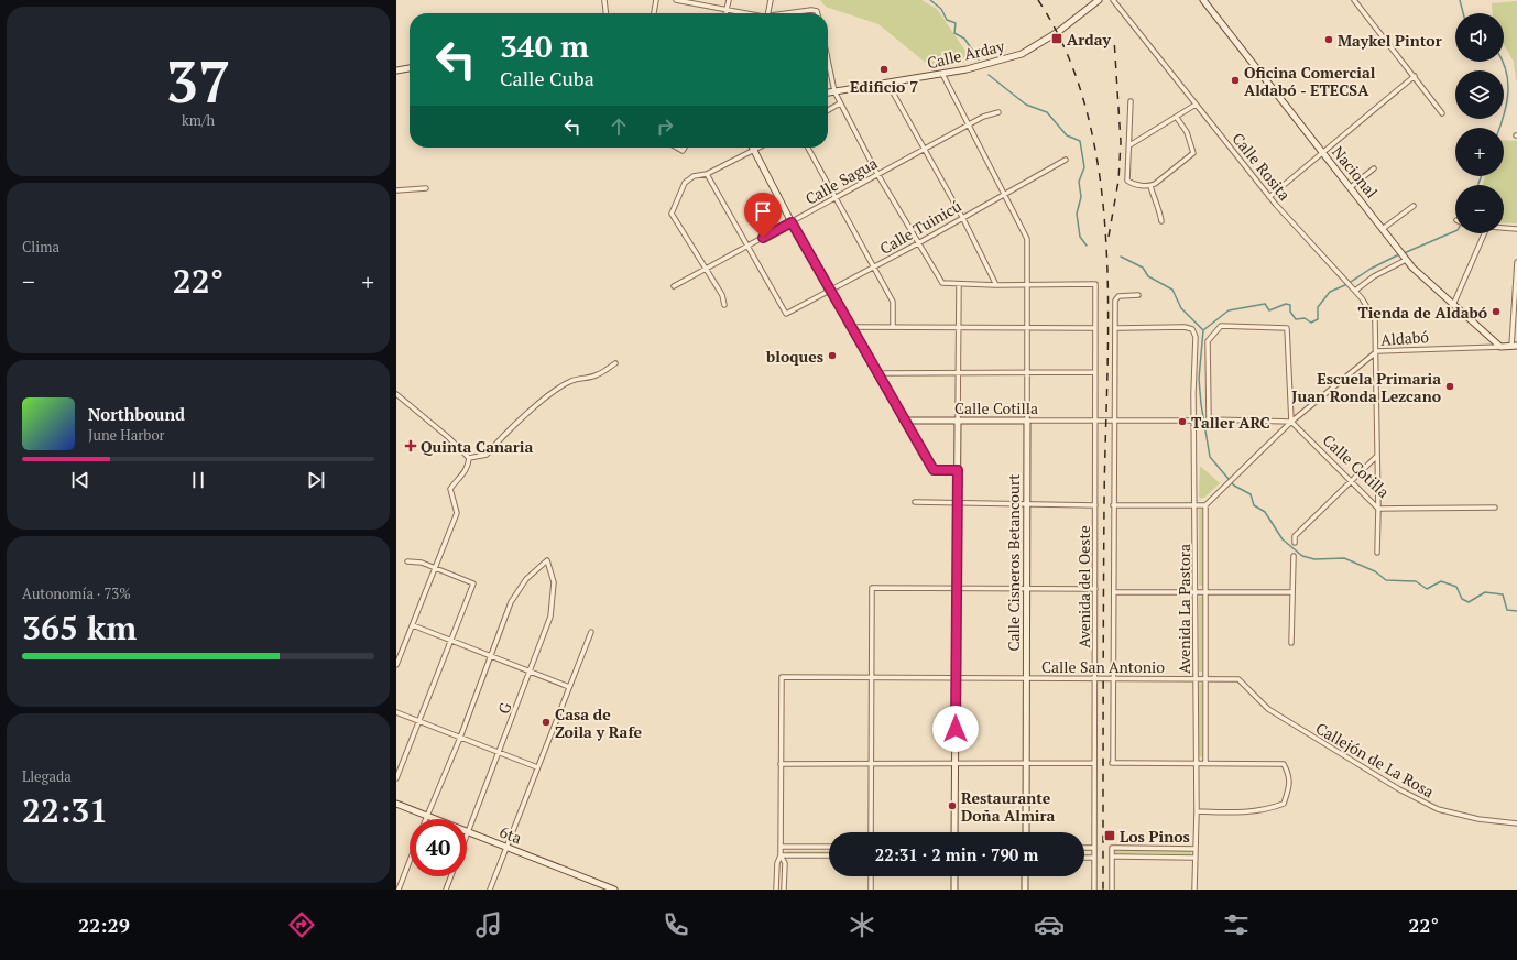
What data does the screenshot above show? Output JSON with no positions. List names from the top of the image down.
{
  "streets": {
    "street": [
      "Calle Arday",
      "Calle Rosita",
      "Nacional",
      "Calle Sagua",
      "Calle Tuinicú",
      "Aldabó",
      "Calle Cotilla",
      "Calle Cisneros Betancourt",
      "Avenida del Oeste",
      "Avenida La Pastora",
      "Calle San Antonio",
      "G",
      "Callejón de La Rosa",
      "6ta"
    ]
  },
  "crossings": [
    ["Calle Arday", "Calle Cisneros Betancourt"],
    ["Calle Rosita", "Aldabó"],
    ["Calle Rosita", "Calle Cotilla"],
    ["Nacional", "Aldabó"],
    ["Calle Sagua", "Calle Tuinicú"],
    ["Calle Sagua", "Calle Cisneros Betancourt"],
    ["Calle Tuinicú", "Calle Cisneros Betancourt"],
    ["Aldabó", "Calle Cotilla"],
    ["Aldabó", "Avenida La Pastora"],
    ["Calle Cotilla", "Calle Cisneros Betancourt"],
    ["Calle Cotilla", "Avenida del Oeste"],
    ["Calle Cotilla", "Avenida La Pastora"],
    ["Calle Cisneros Betancourt", "Avenida del Oeste"],
    ["Calle Cisneros Betancourt", "Calle San Antonio"],
    ["Avenida del Oeste", "Avenida La Pastora"],
    ["Avenida del Oeste", "Calle San Antonio"],
    ["Avenida La Pastora", "Calle San Antonio"],
    ["Calle San Antonio", "Callejón de La Rosa"],
    ["G", "6ta"]
  ],
  "places": {
    "transit": ["Arday", "Los Pinos"],
    "other": [
      "Maykel Pintor",
      "Edificio 7",
      "Oficina Comercial Aldabó - ETECSA",
      "Tienda de Aldabó",
      "bloques",
      "Escuela Primaria Juan Ronda Lezcano",
      "Taller ARC",
      "Casa de Zoila y Rafe",
      "Restaurante Doña Almira"
    ],
    "health": ["Quinta Canaria"]
  },
  "page": {
    "tile": [
      ["37", "km/h"],
      "Clima",
      ["Autonomía · 73%", "365 km"],
      ["Llegada", "22:31"]
    ],
    "map_buttons": ["+", "−"],
    "turn": ["340 m", "Calle Cuba"],
    "heat": ["−", "22°", "+"],
    "song": ["Northbound", "June Harbor"],
    "limit": "40",
    "trip": "22:31 · 2 min · 790 m",
    "tabs": ["22:29", "22°"]
  }
}
